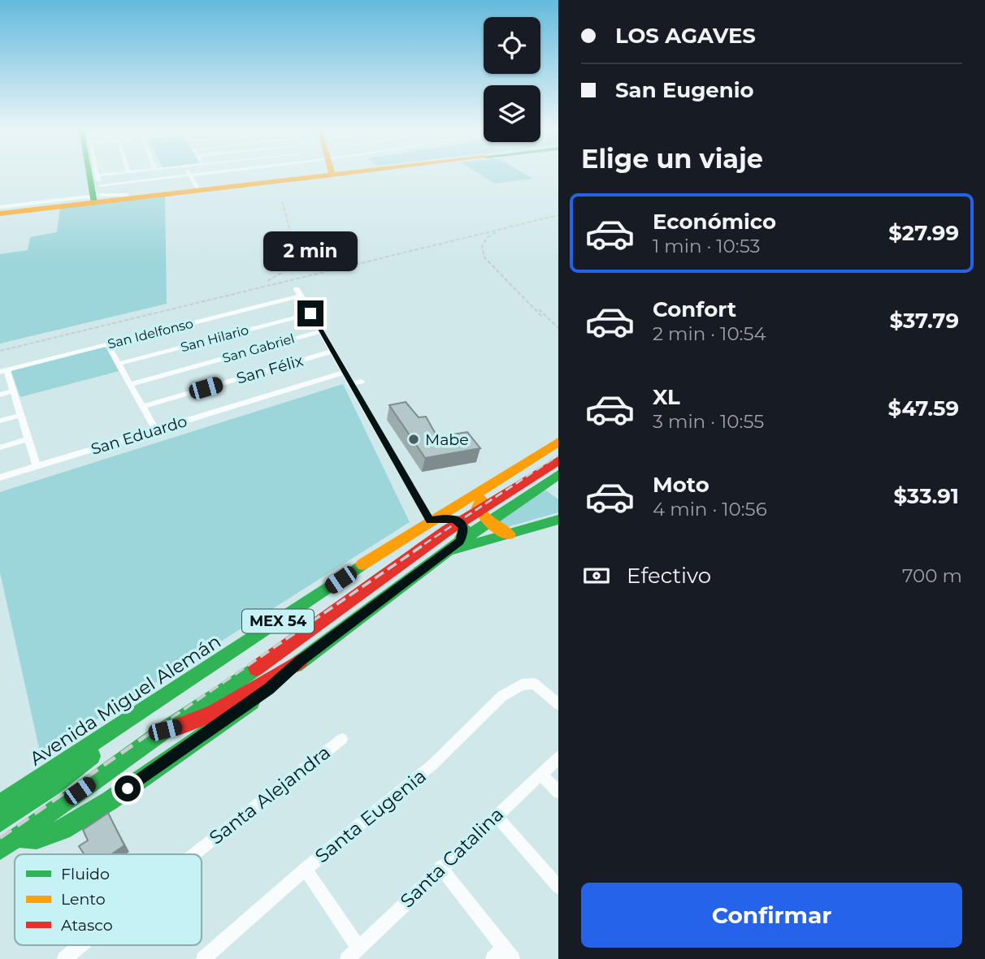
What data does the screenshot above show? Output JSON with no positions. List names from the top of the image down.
{
  "streets": {
    "main road": ["MEX 54", "Avenida Miguel Alemán"],
    "street": [
      "San Idelfonso",
      "San Hilario",
      "San Gabriel",
      "San Félix",
      "San Eduardo",
      "Santa Alejandra",
      "Santa Eugenia",
      "Santa Catalina"
    ]
  },
  "crossings": [
    ["San Idelfonso", "San Hilario"]
  ],
  "places": ["Mabe"],
  "legend": ["Fluido", "Lento", "Atasco"],
  "page": {
    "banner": ["LOS AGAVES", "San Eugenio"],
    "heading": "Elige un viaje",
    "list": [
      {
        "name": "Económico",
        "note": "1 min · 10:53",
        "value": "$27.99"
      },
      {
        "name": "Confort",
        "note": "2 min · 10:54",
        "value": "$37.79"
      },
      {
        "name": "XL",
        "note": "3 min · 10:55",
        "value": "$47.59"
      },
      {
        "name": "Moto",
        "note": "4 min · 10:56",
        "value": "$33.91"
      }
    ],
    "bubble": "2 min",
    "pay": ["Efectivo", "700 m"],
    "buttons": "Confirmar"
  }
}
